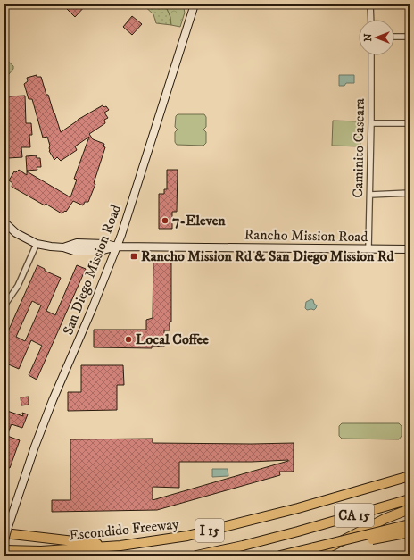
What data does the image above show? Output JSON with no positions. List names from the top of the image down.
{
  "streets": {
    "highway": ["CA 15", "Escondido Freeway", "I 15"],
    "main road": ["Rancho Mission Road", "San Diego Mission Road"],
    "street": ["Caminito Cascara"]
  },
  "crossings": [
    ["Caminito Cascara", "Rancho Mission Road"],
    ["Rancho Mission Road", "San Diego Mission Road"]
  ],
  "places": {
    "other": ["7-Eleven", "Local Coffee"],
    "transit": ["Rancho Mission Rd & San Diego Mission Rd"]
  },
  "north": "left"
}
